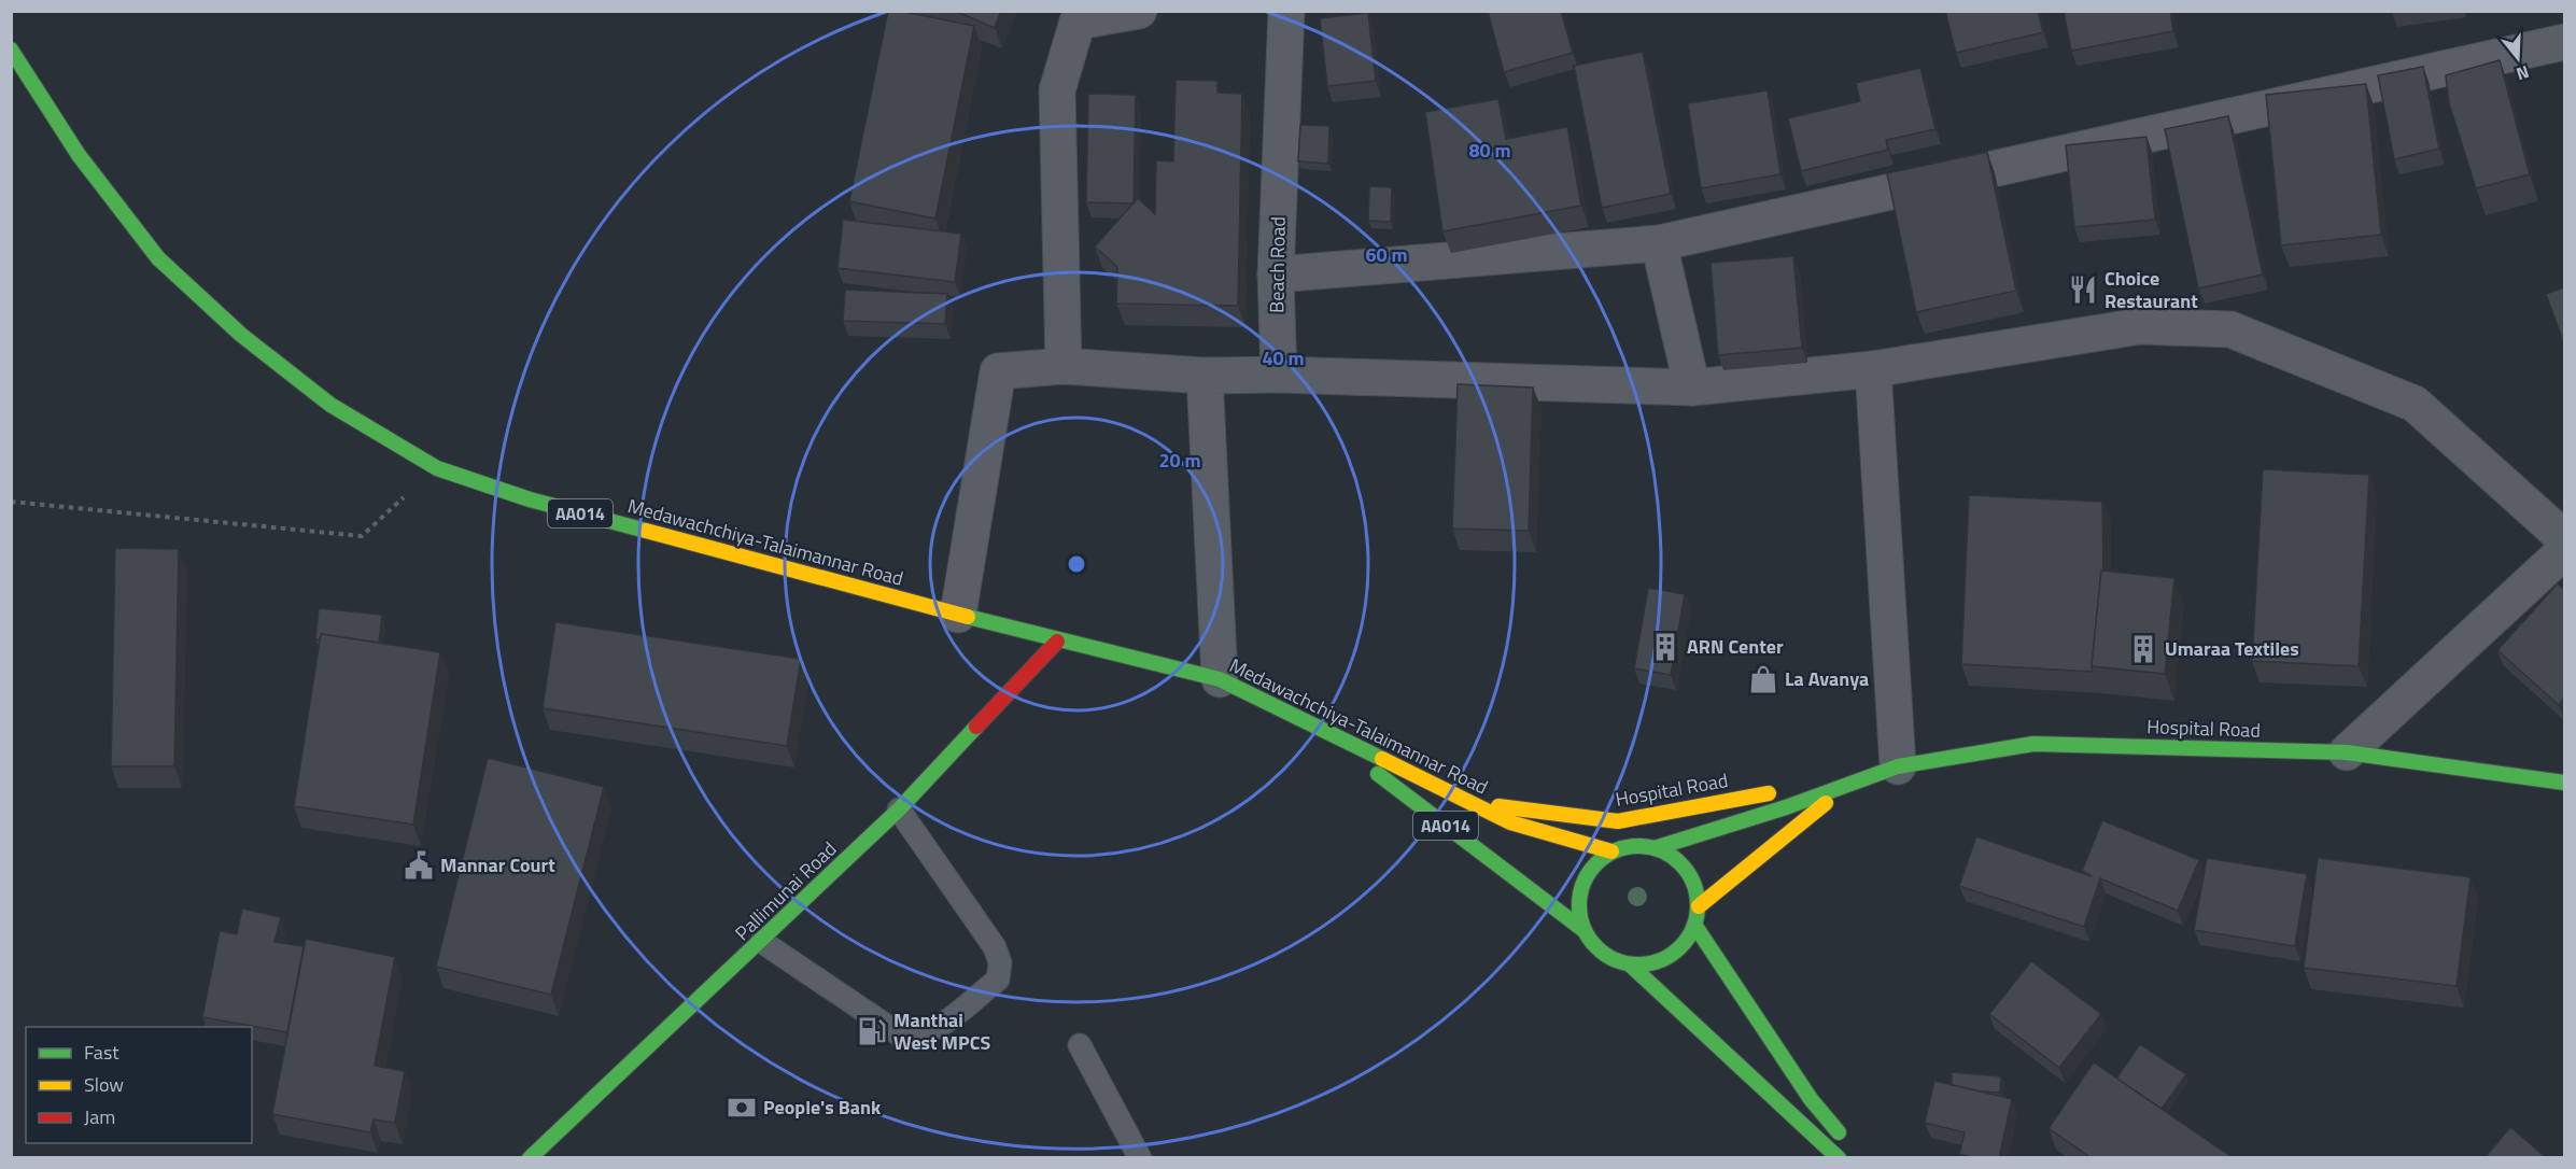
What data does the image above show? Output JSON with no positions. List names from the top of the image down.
{
  "streets": {
    "main road": [
      "AA014",
      "Medawachchiya-Talaimannar Road",
      "Hospital Road",
      "Pallimunai Road"
    ],
    "street": ["Beach Road"]
  },
  "crossings": [
    ["AA014", "Medawachchiya-Talaimannar Road"],
    ["AA014", "Hospital Road"],
    ["Medawachchiya-Talaimannar Road", "Hospital Road"],
    ["Medawachchiya-Talaimannar Road", "Pallimunai Road"]
  ],
  "places": {
    "restaurant": ["Choice Restaurant"],
    "building": ["ARN Center", "Umaraa Textiles"],
    "shop": ["La Avanya"],
    "public building": ["Mannar Court"],
    "fuel station": ["Manthai West MPCS"],
    "bank": ["People's Bank"]
  },
  "legend": ["Fast", "Slow", "Jam"],
  "north": "bottom",
  "rings": [
    "80 m",
    "60 m",
    "40 m",
    "20 m"
  ]
}
